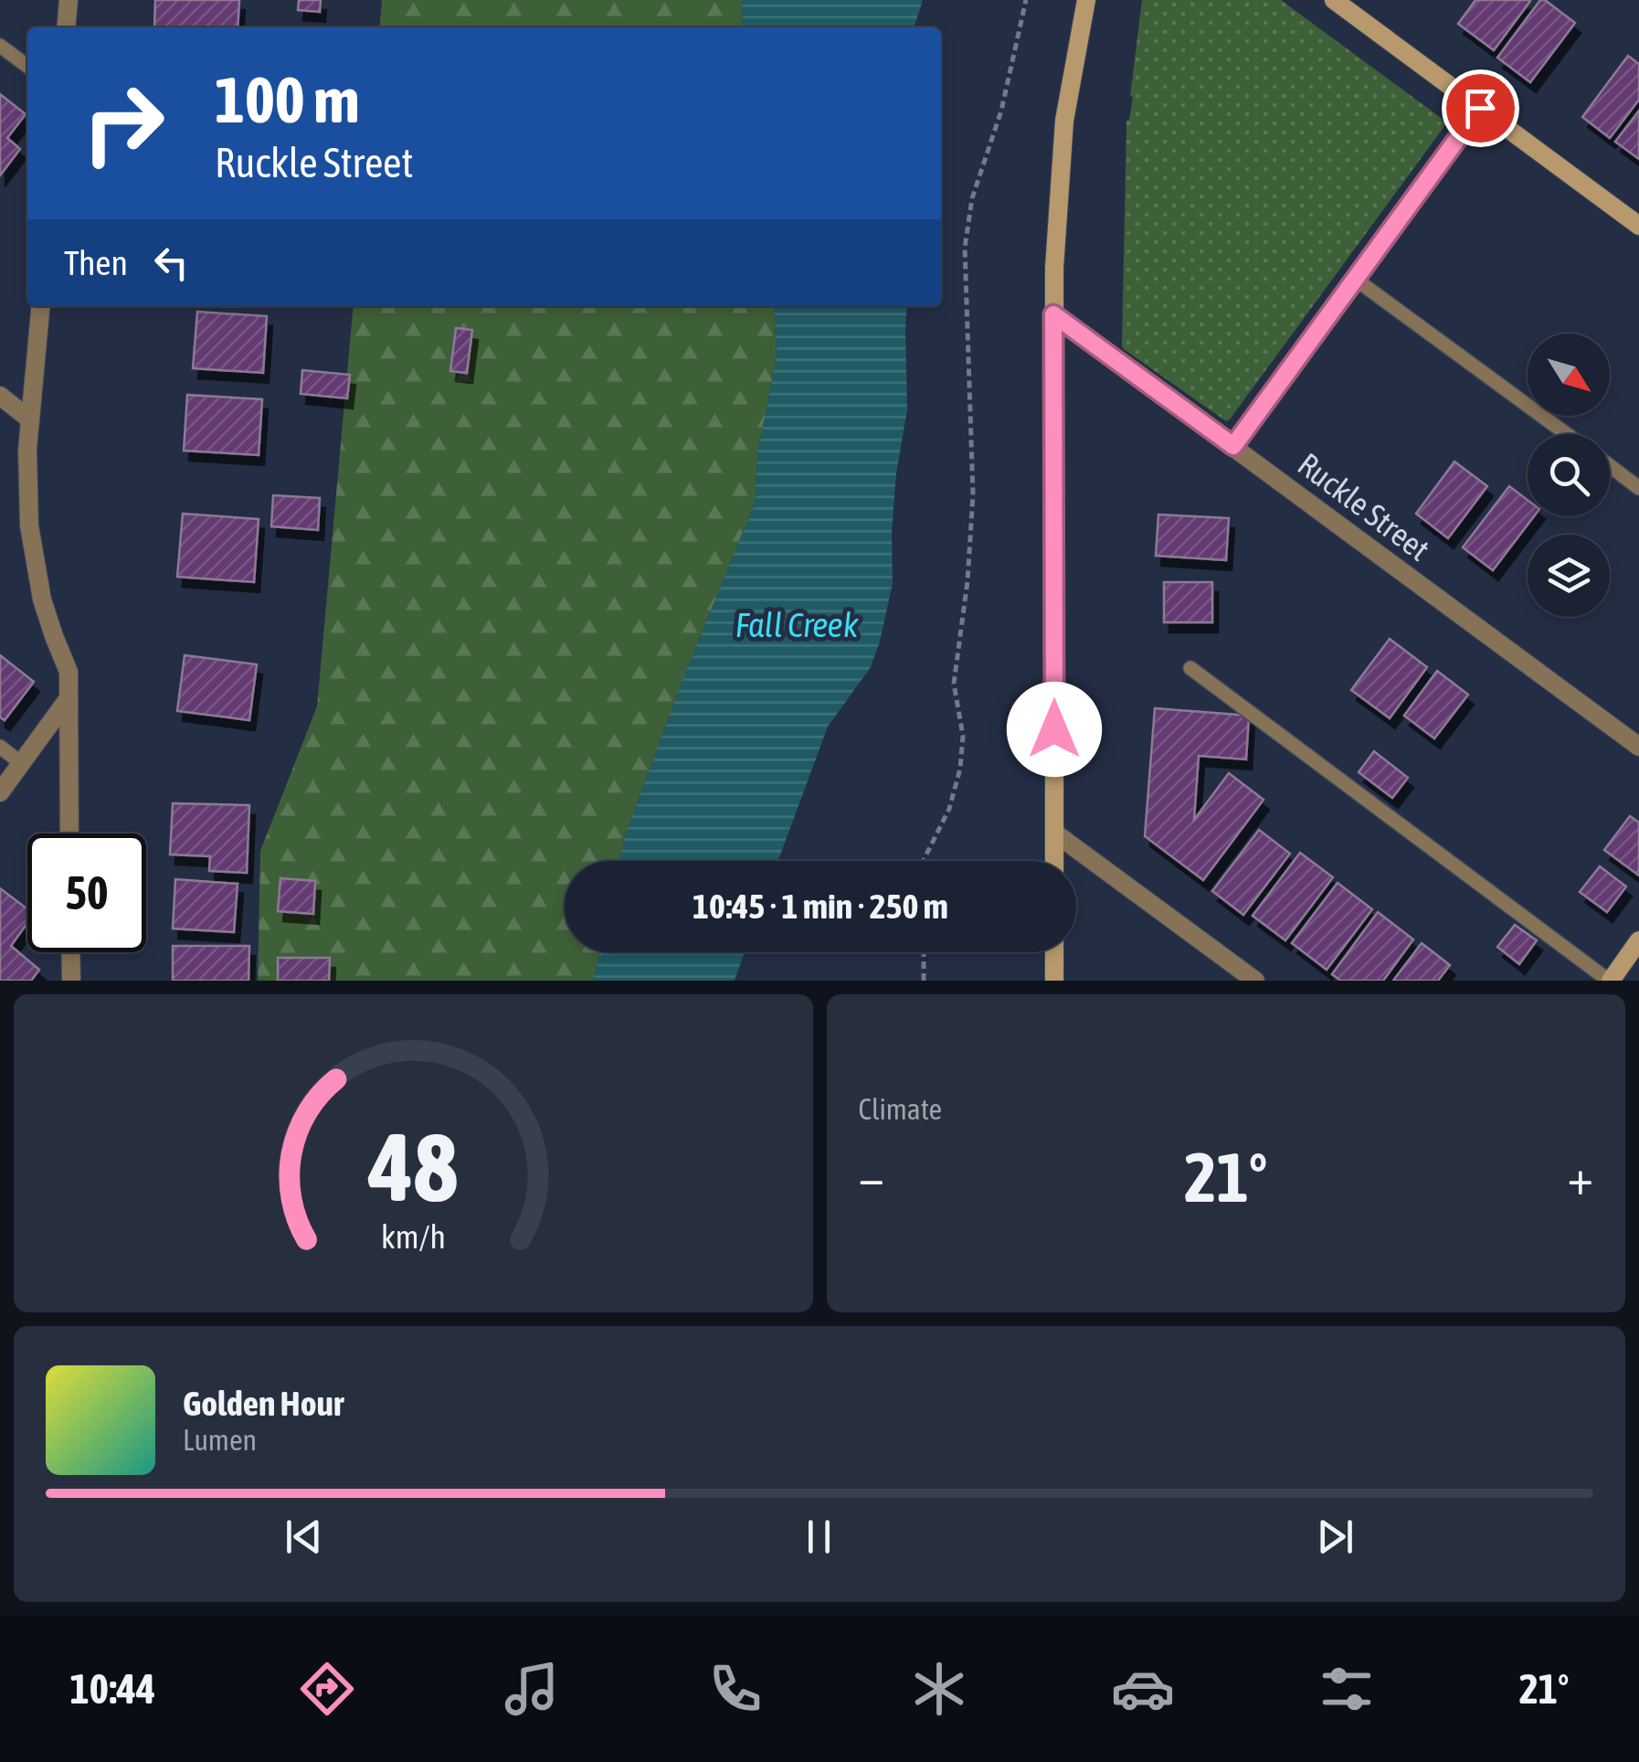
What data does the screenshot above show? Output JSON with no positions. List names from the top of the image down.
{
  "streets": {
    "street": ["Ruckle Street"]
  },
  "water": ["Fall Creek"],
  "north": "bottom right",
  "page": {
    "turn": ["100 m", "Ruckle Street"],
    "then": "Then",
    "limit": "50",
    "trip": "10:45 · 1 min · 250 m",
    "tile": "Climate",
    "heat": ["−", "21°", "+"],
    "song": ["Golden Hour", "Lumen"],
    "tabs": ["10:44", "21°"],
    "gauge": ["48", "km/h"]
  }
}
